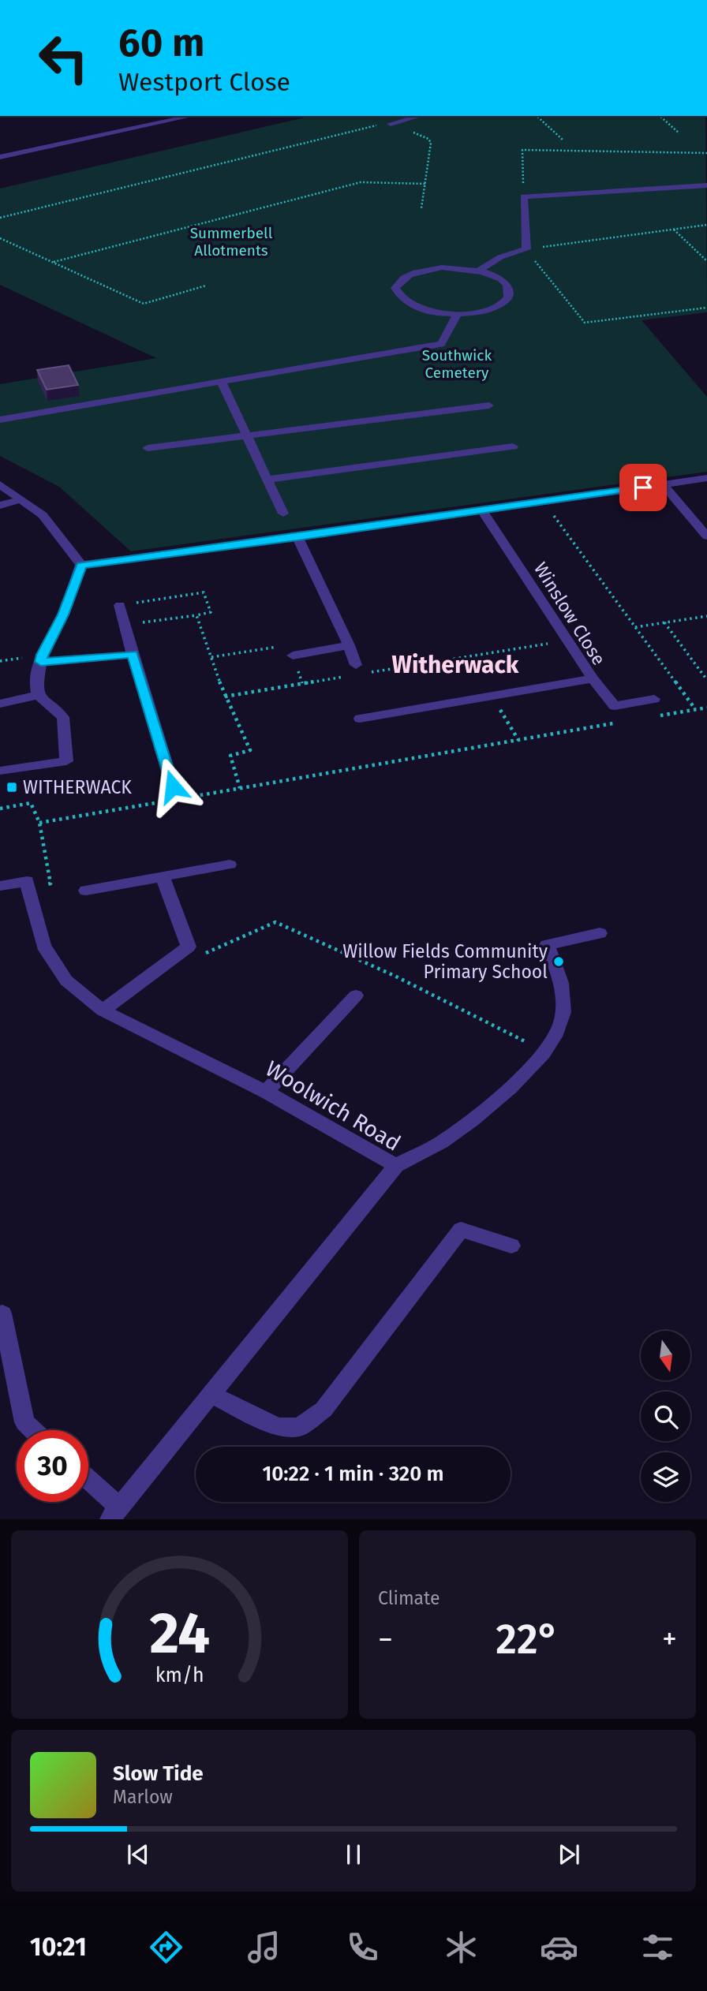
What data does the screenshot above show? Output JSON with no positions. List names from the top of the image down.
{
  "streets": {
    "street": ["Winslow Close", "Woolwich Road"]
  },
  "districts": ["Witherwack"],
  "parks": ["Summerbell Allotments", "Southwick Cemetery"],
  "places": {
    "transit": ["WITHERWACK"],
    "other": ["Willow Fields Community Primary School"]
  },
  "north": "bottom",
  "page": {
    "turn": ["60 m", "Westport Close"],
    "limit": "30",
    "trip": "10:22 · 1 min · 320 m",
    "tile": "Climate",
    "heat": ["−", "22°", "+"],
    "song": ["Slow Tide", "Marlow"],
    "tabs": "10:21",
    "gauge": ["24", "km/h"]
  }
}
